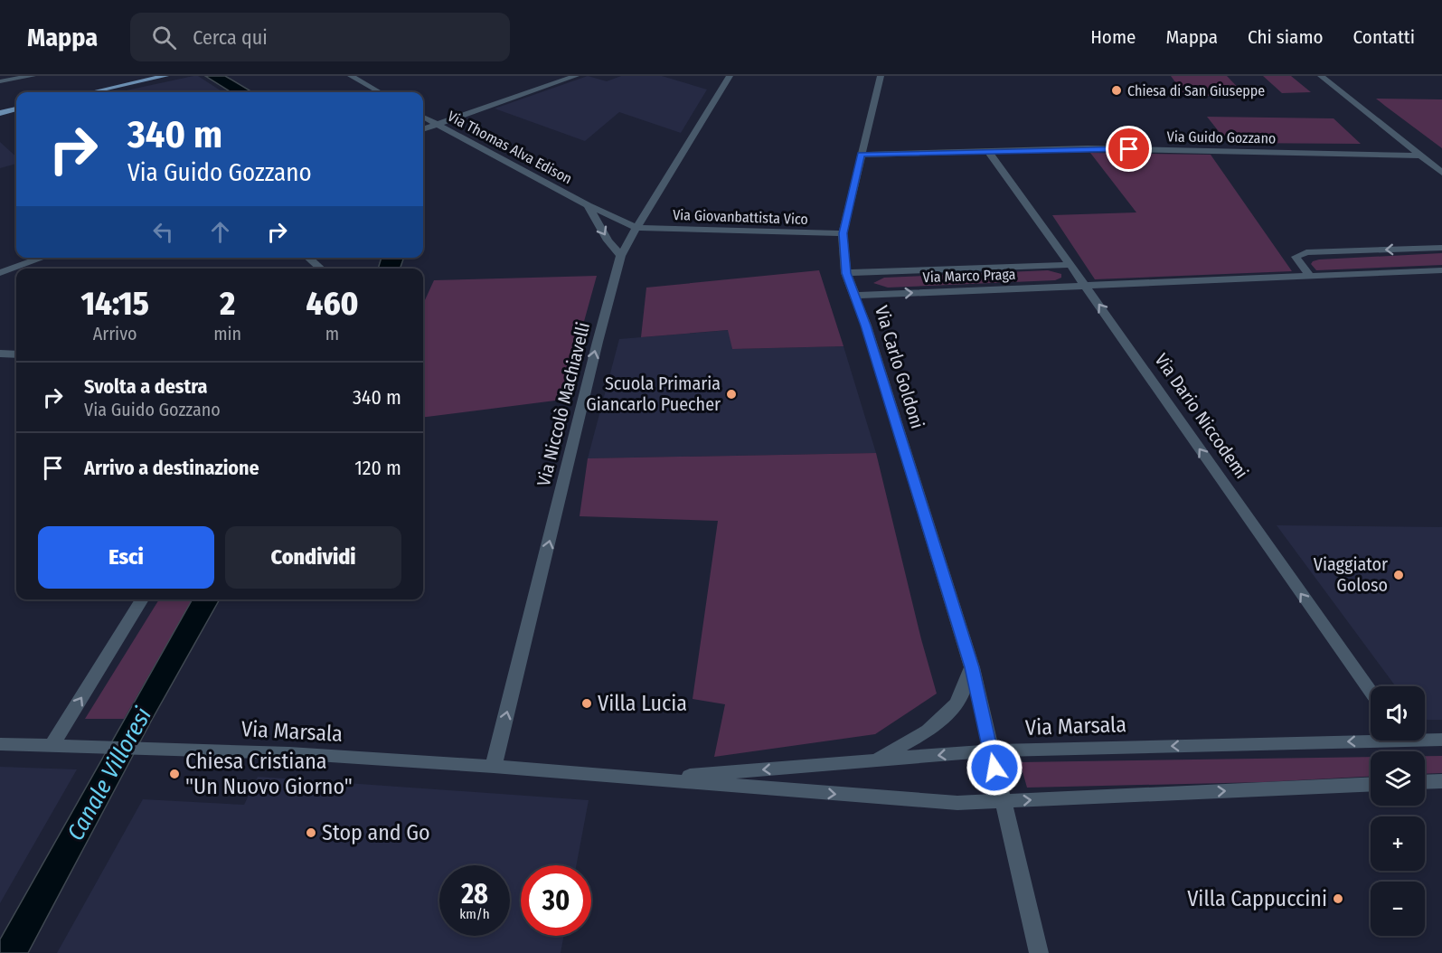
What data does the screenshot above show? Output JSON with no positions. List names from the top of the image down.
{
  "streets": {
    "street": [
      "Via Guido Gozzano",
      "Via Thomas Alva Edison",
      "Via Giovanbattista Vico",
      "Via Marco Praga",
      "Via Carlo Goldoni",
      "Via Niccolò Machiavelli",
      "Via Dario Niccodemi",
      "Via Marsala"
    ]
  },
  "crossings": [
    ["Via Guido Gozzano", "Via Carlo Goldoni"],
    ["Via Guido Gozzano", "Via Dario Niccodemi"],
    ["Via Thomas Alva Edison", "Via Giovanbattista Vico"],
    ["Via Thomas Alva Edison", "Via Niccolò Machiavelli"],
    ["Via Giovanbattista Vico", "Via Carlo Goldoni"],
    ["Via Giovanbattista Vico", "Via Niccolò Machiavelli"],
    ["Via Marco Praga", "Via Carlo Goldoni"],
    ["Via Marco Praga", "Via Dario Niccodemi"],
    ["Via Carlo Goldoni", "Via Marsala"],
    ["Via Niccolò Machiavelli", "Via Marsala"]
  ],
  "one_way": ["Via Niccolò Machiavelli", "Via Dario Niccodemi"],
  "water": ["Canale Villoresi"],
  "places": [
    "Chiesa di San Giuseppe",
    "Scuola Primaria Giancarlo Puecher",
    "Viaggiator Goloso",
    "Villa Lucia",
    "Chiesa Cristiana \"Un Nuovo Giorno\"",
    "Stop and Go",
    "Villa Cappuccini"
  ],
  "page": {
    "header": "Mappa",
    "search": "Cerca qui",
    "nav": [
      "Home",
      "Mappa",
      "Chi siamo",
      "Contatti"
    ],
    "turn": ["340 m", "Via Guido Gozzano"],
    "eta": [
      "14:15",
      "Arrivo",
      "2",
      "min",
      "460",
      "m"
    ],
    "list": [
      {
        "name": "Svolta a destra",
        "note": "Via Guido Gozzano",
        "value": "340 m"
      },
      {
        "name": "Arrivo a destinazione",
        "value": "120 m"
      }
    ],
    "buttons": ["Esci", "Condividi"],
    "map_buttons": ["+", "−"],
    "speed": "28 km/h",
    "limit": "30"
  }
}
